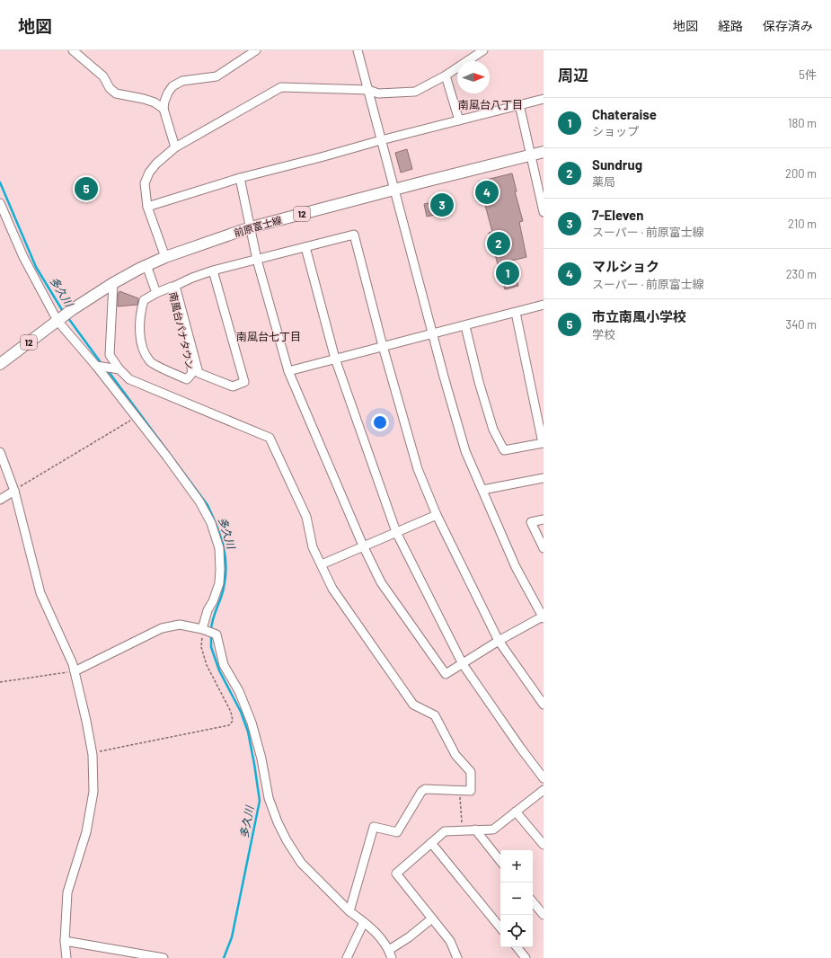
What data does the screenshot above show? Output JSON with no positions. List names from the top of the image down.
{
  "streets": {
    "main road": ["12", "前原富士線"],
    "street": ["南風台パナタウン"]
  },
  "crossings": [
    ["前原富士線", "南風台パナタウン"]
  ],
  "districts": ["南風台八丁目", "南風台七丁目"],
  "water": ["多久川"],
  "north": "right",
  "page": {
    "header": "地図",
    "nav": ["地図", "経路", "保存済み"],
    "heading": ["周辺", "5件"],
    "list": [
      {
        "mark": "1",
        "name": "Chateraise",
        "note": "ショップ",
        "value": "180 m"
      },
      {
        "mark": "2",
        "name": "Sundrug",
        "note": "薬局",
        "value": "200 m"
      },
      {
        "mark": "3",
        "name": "7-Eleven",
        "note": "スーパー · 前原富士線",
        "value": "210 m"
      },
      {
        "mark": "4",
        "name": "マルショク",
        "note": "スーパー · 前原富士線",
        "value": "230 m"
      },
      {
        "mark": "5",
        "name": "市立南風小学校",
        "note": "学校",
        "value": "340 m"
      }
    ],
    "pins": [
      "5",
      "4",
      "3",
      "2",
      "1"
    ],
    "map_buttons": ["+", "−"]
  }
}
